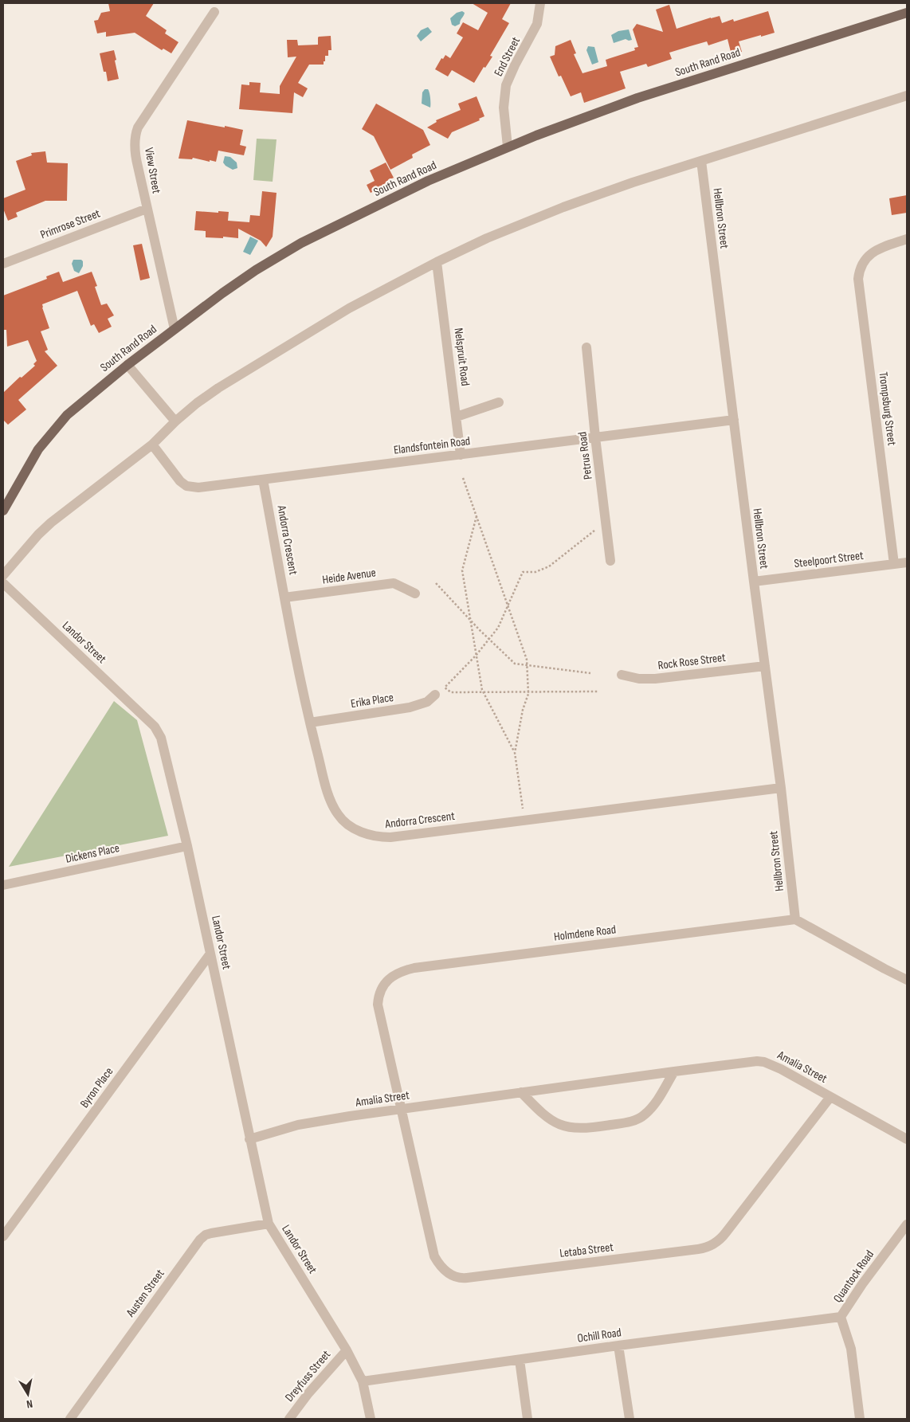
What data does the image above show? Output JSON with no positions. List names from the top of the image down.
{
  "streets": {
    "main road": ["South Rand Road"],
    "street": [
      "End Street",
      "View Street",
      "Hellbron Street",
      "Primrose Street",
      "Nelspruit Road",
      "Trompsburg Street",
      "Elandsfontein Road",
      "Petrus Road",
      "Andorra Crescent",
      "Steelpoort Street",
      "Heide Avenue",
      "Landor Street",
      "Rock Rose Street",
      "Erika Place",
      "Dickens Place",
      "Holmdene Road",
      "Amalia Street",
      "Byron Place",
      "Letaba Street",
      "Quantock Road",
      "Austen Street",
      "Ochill Road",
      "Dreyfuss Street"
    ]
  },
  "crossings": [
    ["End Street", "South Rand Road"],
    ["South Rand Road", "View Street"],
    ["View Street", "Primrose Street"],
    ["Hellbron Street", "Elandsfontein Road"],
    ["Hellbron Street", "Andorra Crescent"],
    ["Hellbron Street", "Steelpoort Street"],
    ["Hellbron Street", "Rock Rose Street"],
    ["Hellbron Street", "Holmdene Road"],
    ["Nelspruit Road", "Elandsfontein Road"],
    ["Trompsburg Street", "Steelpoort Street"],
    ["Elandsfontein Road", "Petrus Road"],
    ["Elandsfontein Road", "Andorra Crescent"],
    ["Andorra Crescent", "Heide Avenue"],
    ["Andorra Crescent", "Erika Place"],
    ["Landor Street", "Dickens Place"],
    ["Landor Street", "Amalia Street"],
    ["Landor Street", "Byron Place"],
    ["Landor Street", "Austen Street"],
    ["Landor Street", "Ochill Road"],
    ["Landor Street", "Dreyfuss Street"],
    ["Holmdene Road", "Amalia Street"],
    ["Holmdene Road", "Letaba Street"],
    ["Amalia Street", "Letaba Street"],
    ["Quantock Road", "Ochill Road"]
  ],
  "north": "bottom"
}
